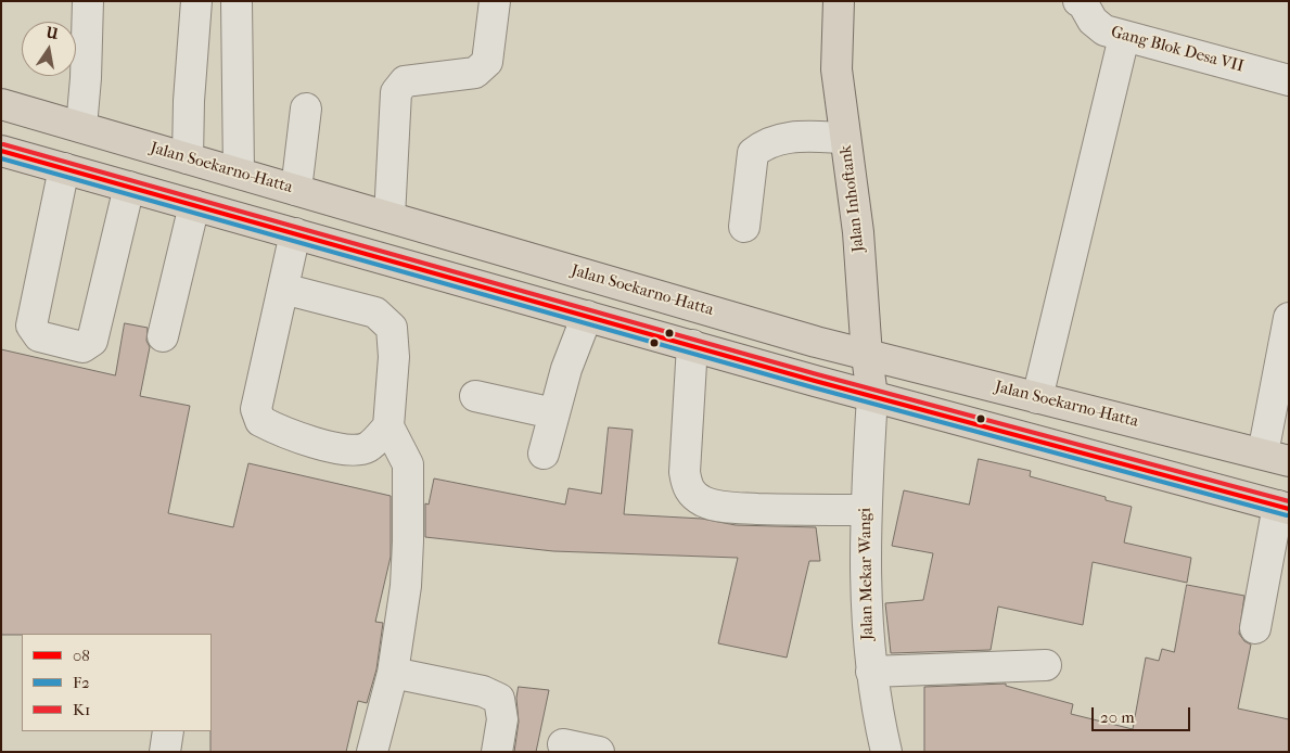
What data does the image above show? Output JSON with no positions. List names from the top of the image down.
{
  "streets": {
    "main road": ["Jalan Soekarno-Hatta", "Jalan Inhoftank"],
    "street": ["Gang Blok Desa VII", "Jalan Mekar Wangi"]
  },
  "crossings": [
    ["Jalan Soekarno-Hatta", "Jalan Inhoftank"],
    ["Jalan Inhoftank", "Jalan Mekar Wangi"]
  ],
  "lines": ["transit line K1", "transit line 08", "transit line F2"],
  "legend": ["08", "F2", "K1"],
  "scale_bar": "20 m",
  "north": "top"
}
